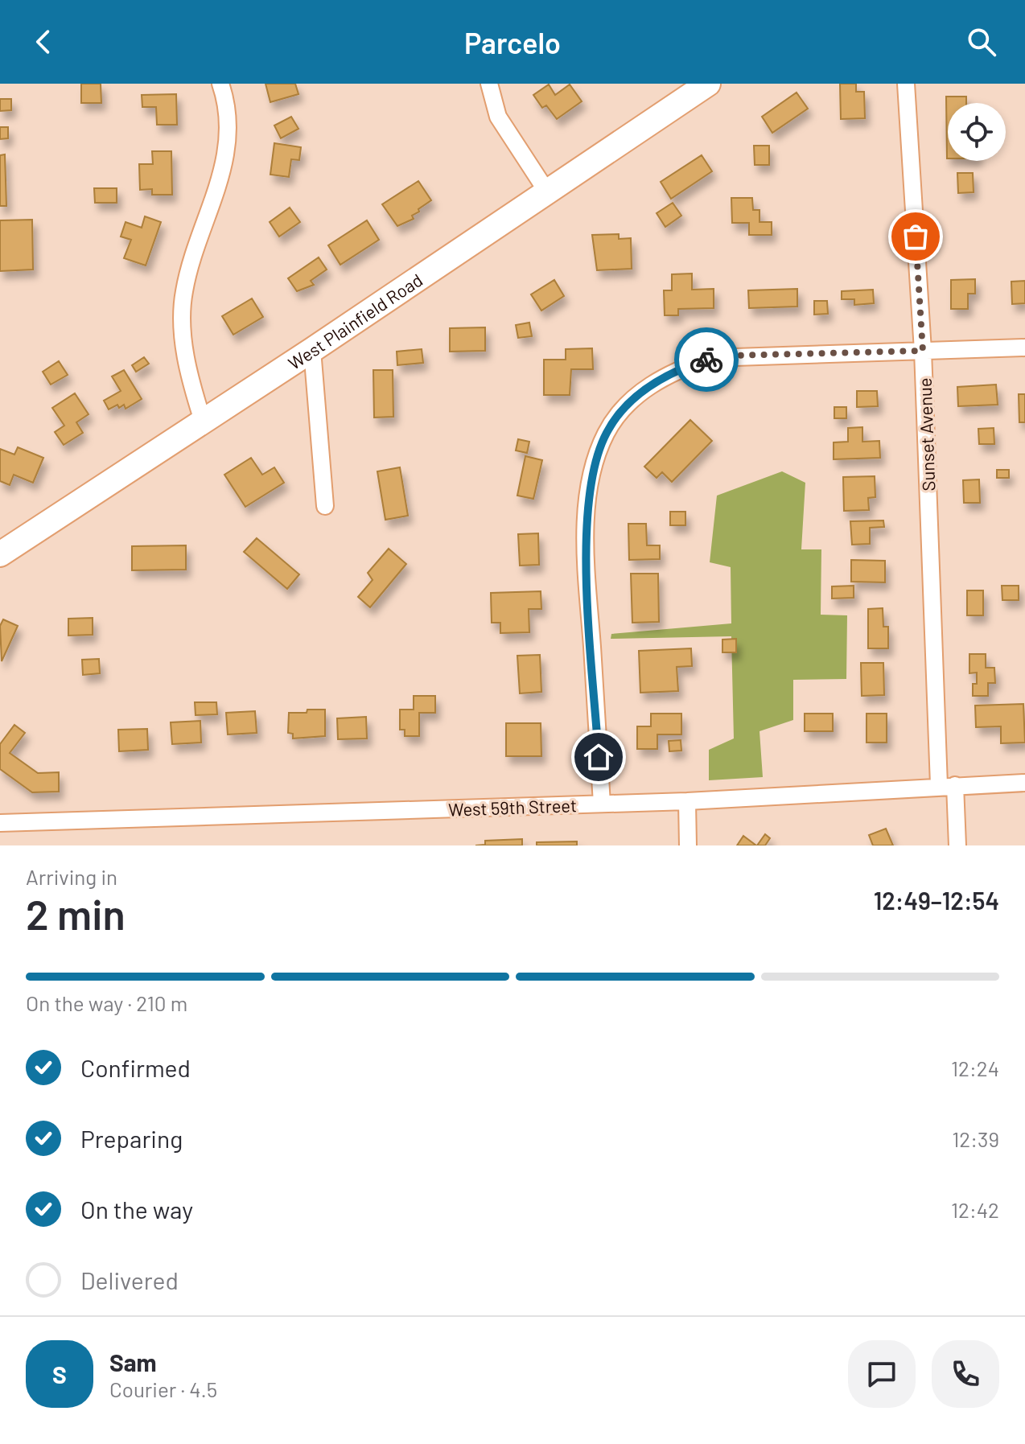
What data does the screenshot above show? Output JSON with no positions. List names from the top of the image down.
{
  "streets": {
    "main road": ["West Plainfield Road"],
    "street": ["Sunset Avenue", "West 59th Street"]
  },
  "crossings": [
    ["Sunset Avenue", "West 59th Street"]
  ],
  "page": {
    "header": "Parcelo",
    "heading": ["2 min", "Arriving in", "12:49–12:54"],
    "panel": ["Sam", "Courier · 4.5"],
    "bar": "On the way · 210 m",
    "list": [
      ["Confirmed", "12:24"],
      ["Preparing", "12:39"],
      ["On the way", "12:42"],
      "Delivered"
    ],
    "round": "S"
  }
}
